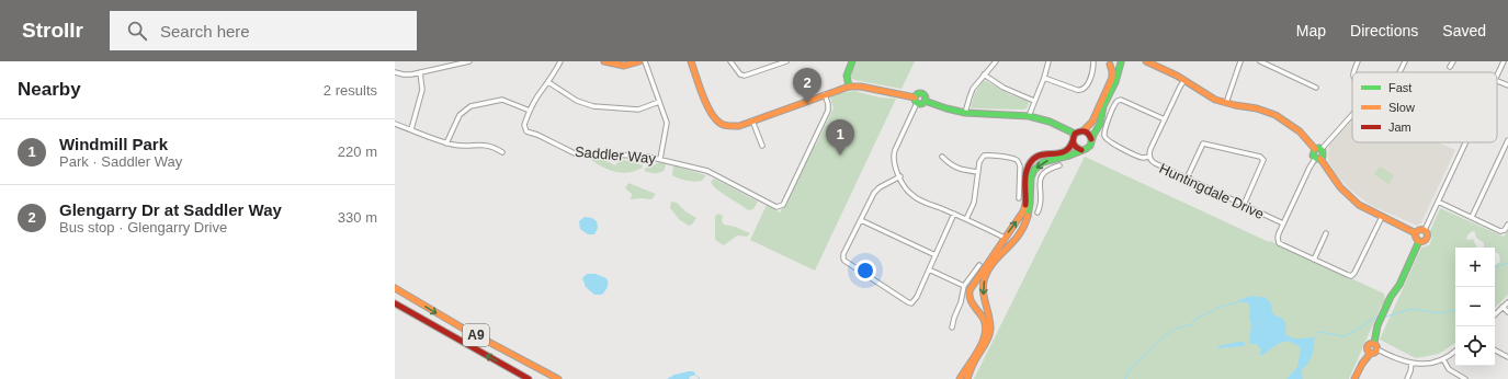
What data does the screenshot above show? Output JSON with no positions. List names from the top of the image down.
{
  "streets": {
    "main road": ["A9"],
    "street": ["Saddler Way", "Huntingdale Drive"]
  },
  "legend": ["Fast", "Slow", "Jam"],
  "page": {
    "header": "Strollr",
    "search": "Search here",
    "nav": ["Map", "Directions", "Saved"],
    "heading": ["Nearby", "2 results"],
    "pins": ["2", "1"],
    "list": [
      {
        "mark": "1",
        "name": "Windmill Park",
        "note": "Park · Saddler Way",
        "value": "220 m"
      },
      {
        "mark": "2",
        "name": "Glengarry Dr at Saddler Way",
        "note": "Bus stop · Glengarry Drive",
        "value": "330 m"
      }
    ],
    "map_buttons": ["+", "−"]
  }
}
